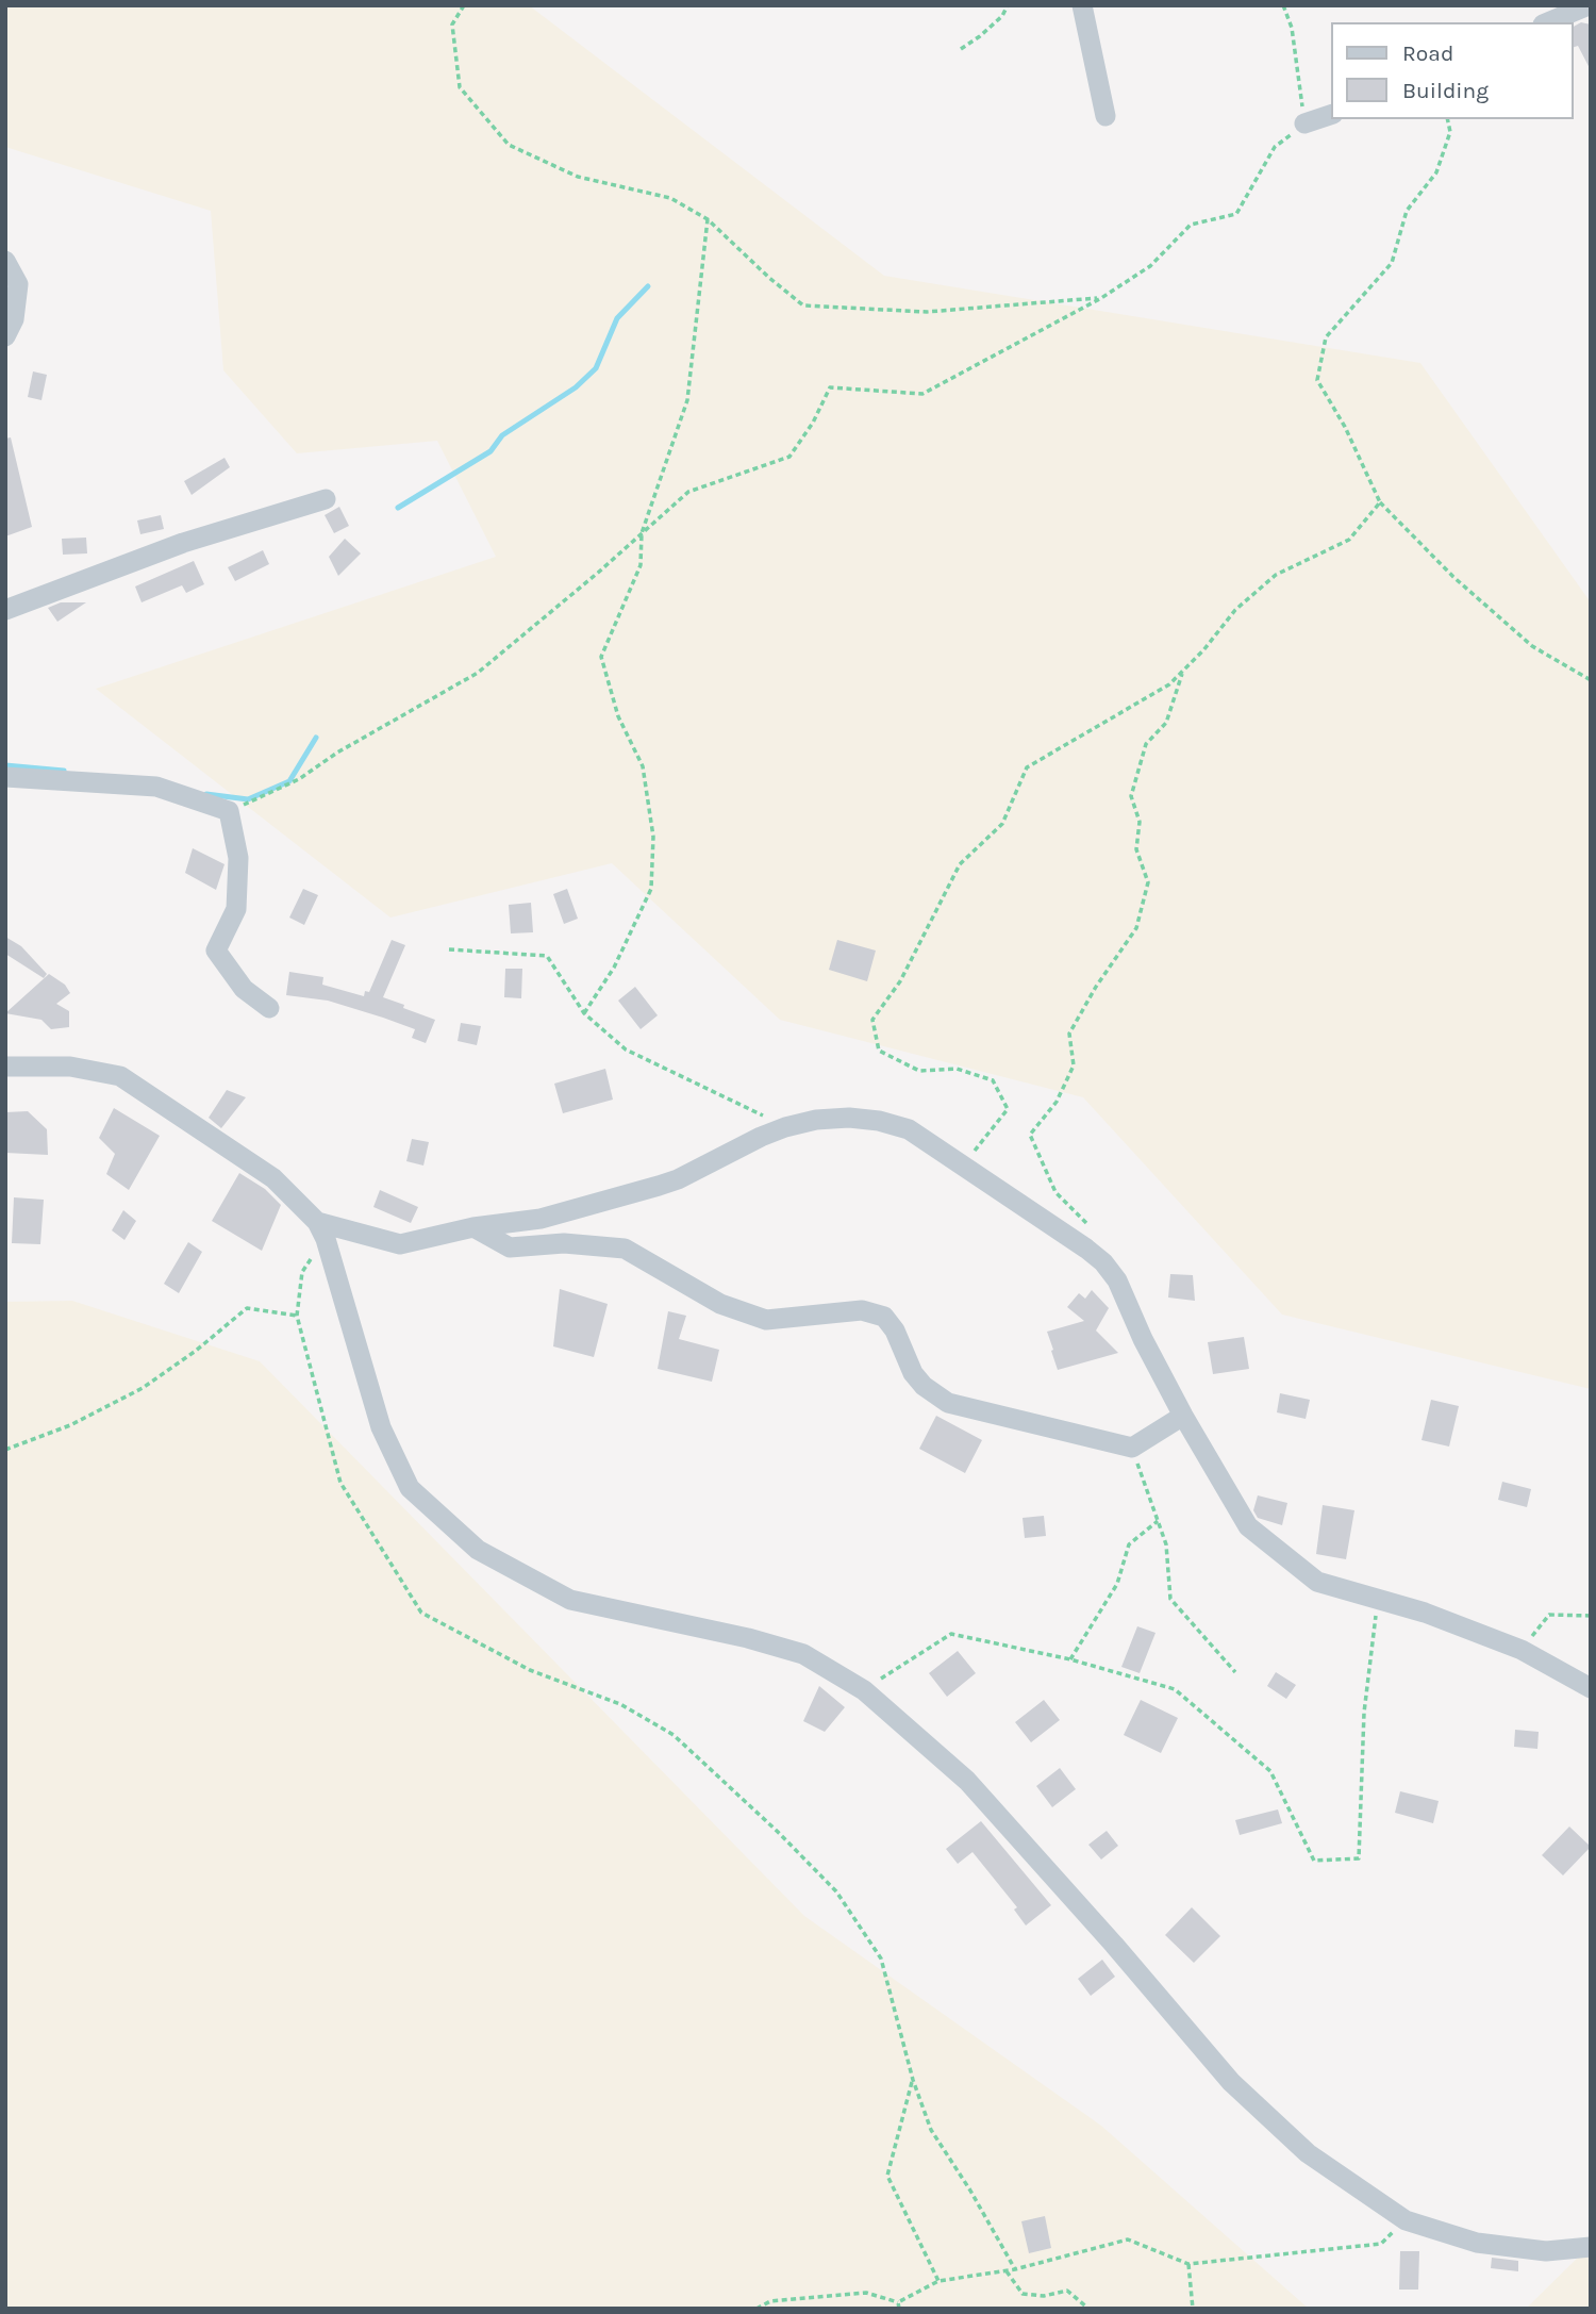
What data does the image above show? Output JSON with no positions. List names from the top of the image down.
{
  "legend": ["Road", "Building"]
}
